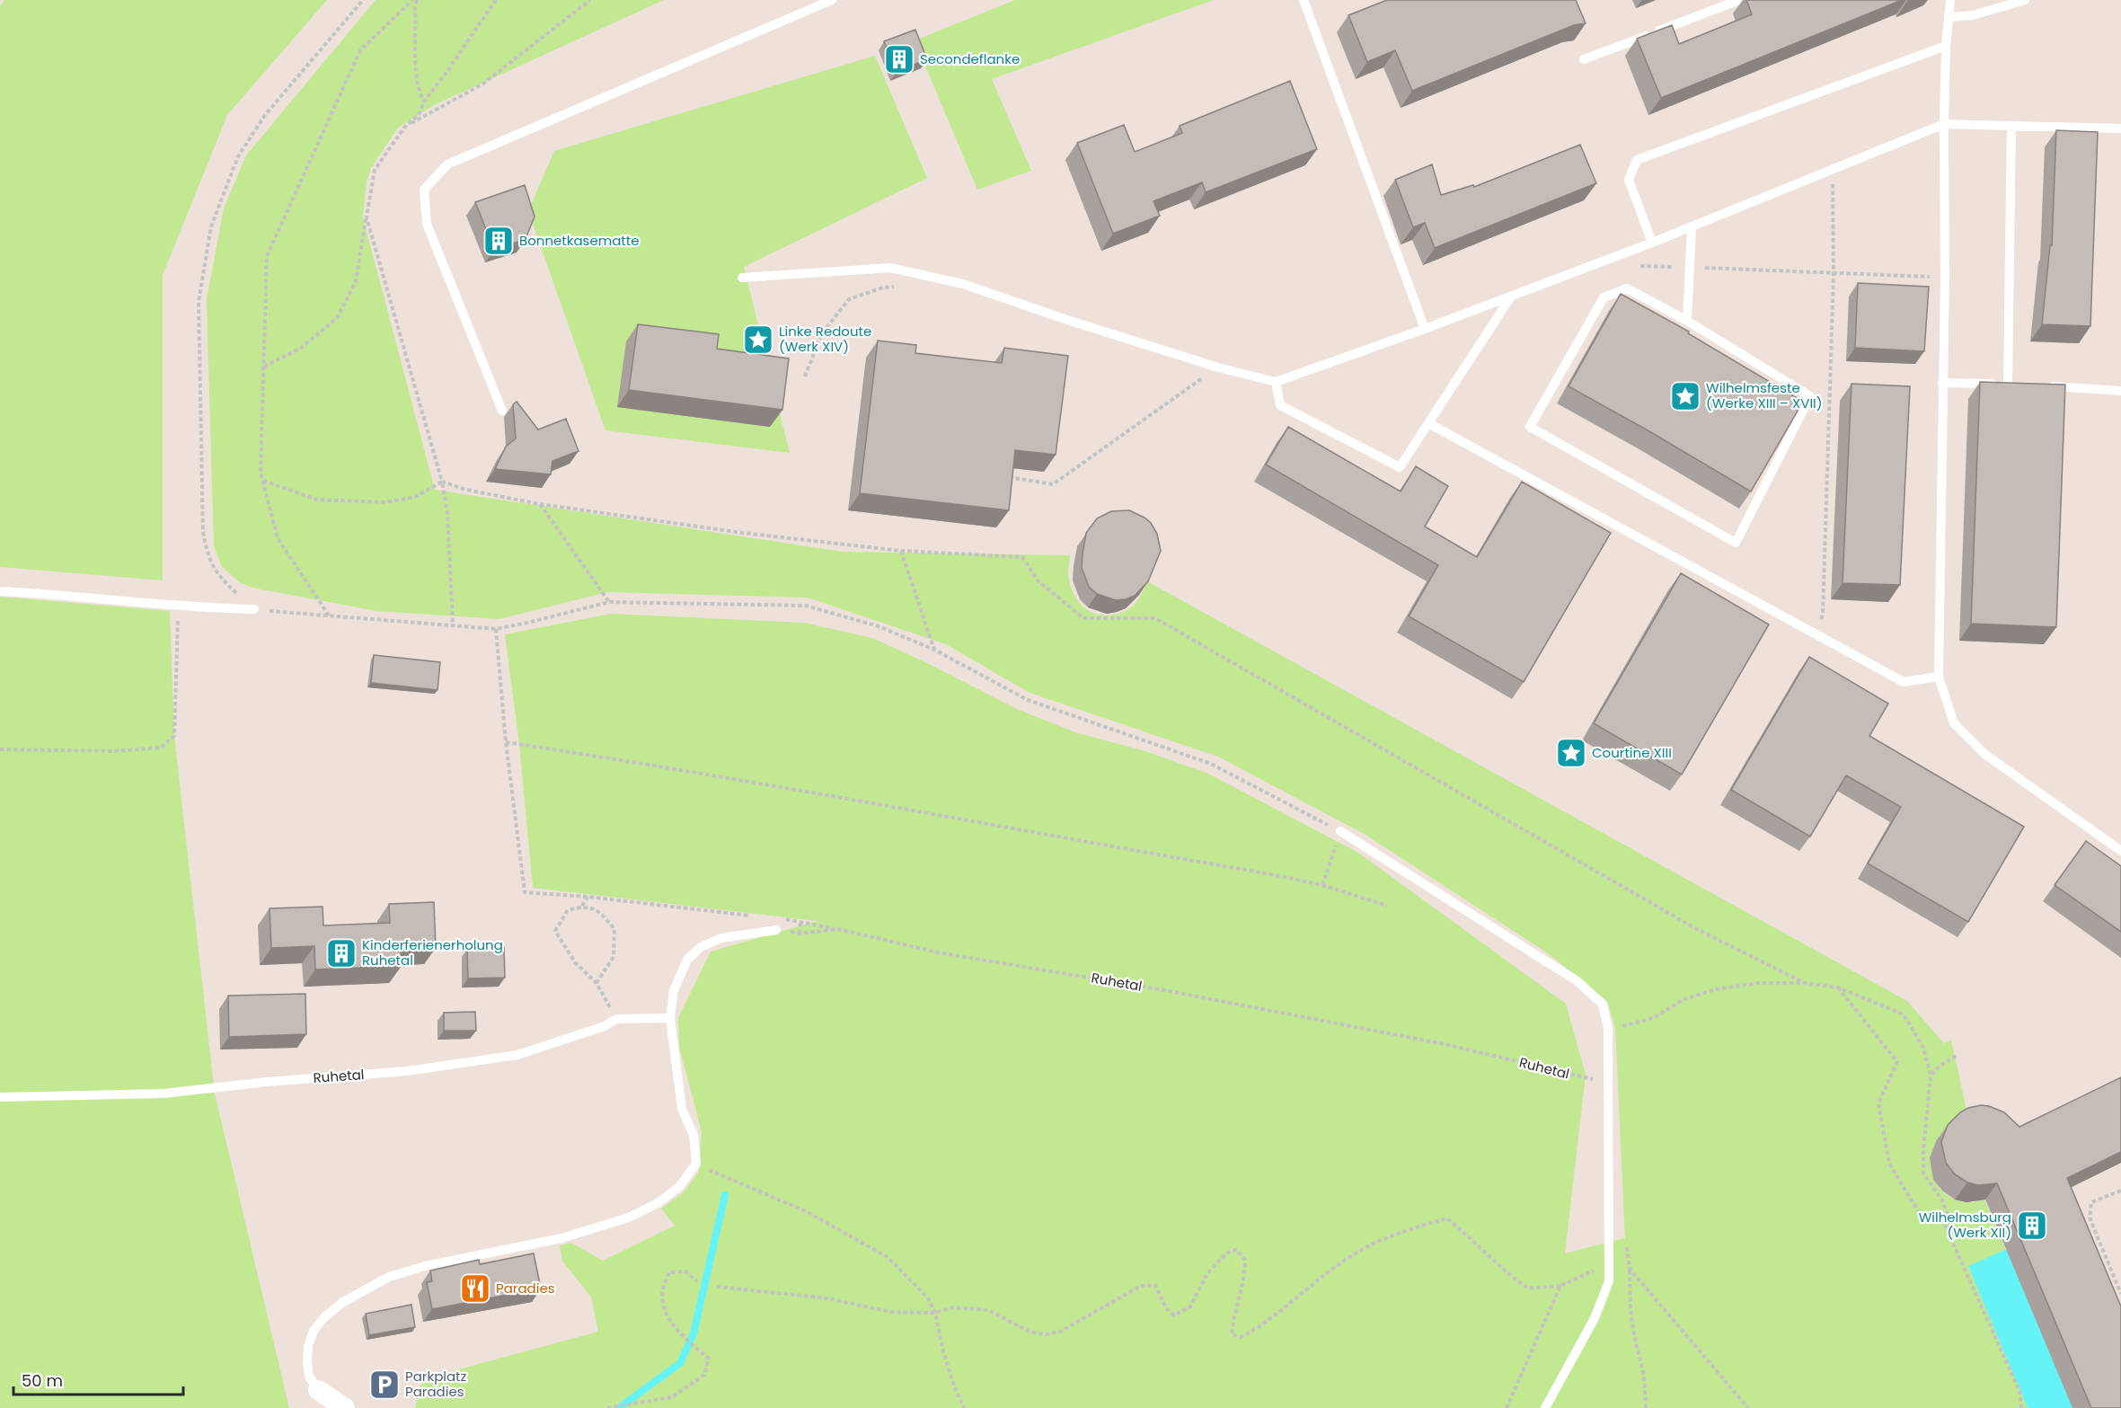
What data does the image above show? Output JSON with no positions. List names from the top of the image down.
{
  "streets": {
    "lane": ["Ruhetal"]
  },
  "places": {
    "building": [
      "Secondeflanke",
      "Bonnetkasematte",
      "Kinderferienerholung Ruhetal",
      "Wilhelmsburg (Werk XII)"
    ],
    "place": ["Linke Redoute (Werk XIV)", "Wilhelmsfeste (Werke XIII – XVII)", "Courtine XIII"],
    "restaurant": ["Paradies"],
    "parking": ["Parkplatz Paradies"]
  },
  "scale_bar": "50 m"
}
